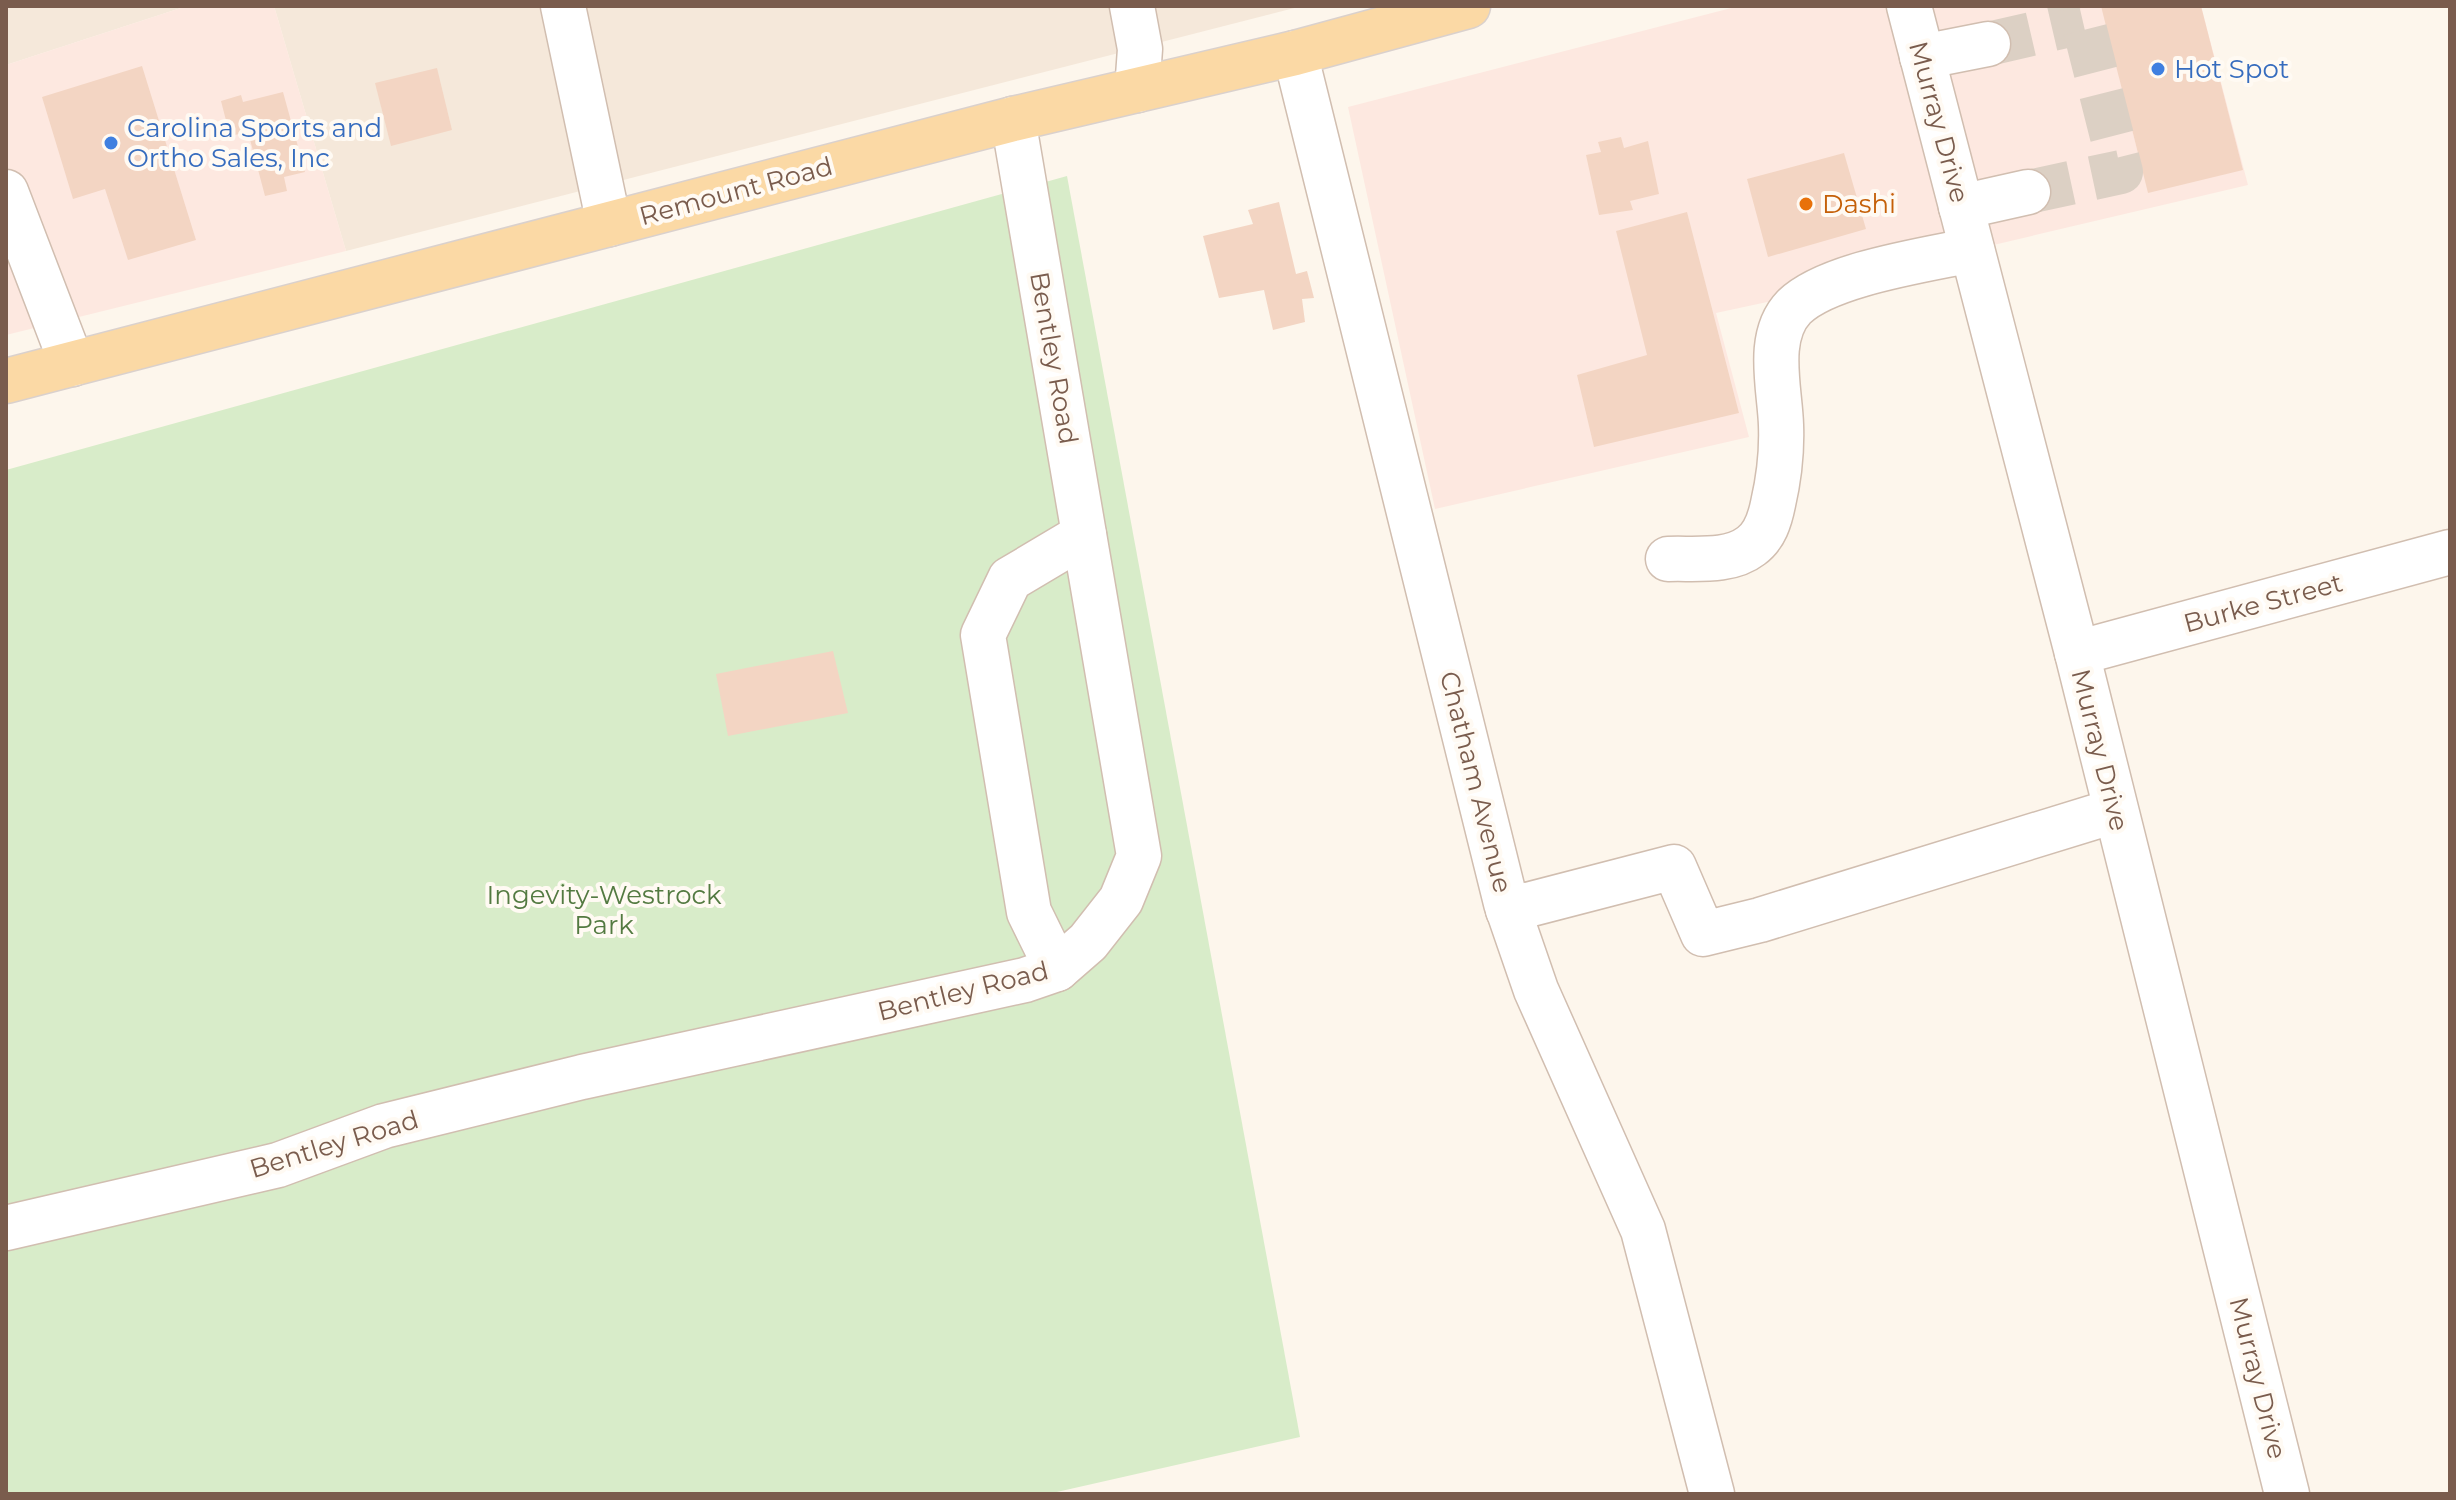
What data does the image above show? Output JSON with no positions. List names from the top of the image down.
{
  "streets": {
    "main road": ["Remount Road"],
    "street": [
      "Murray Drive",
      "Bentley Road",
      "Burke Street",
      "Chatham Avenue"
    ]
  },
  "crossings": [
    ["Murray Drive", "Burke Street"],
    ["Remount Road", "Bentley Road"],
    ["Remount Road", "Chatham Avenue"]
  ],
  "parks": ["Ingevity-Westrock Park"],
  "places": ["Hot Spot", "Carolina Sports and Ortho Sales, Inc", "Dashi"]
}
